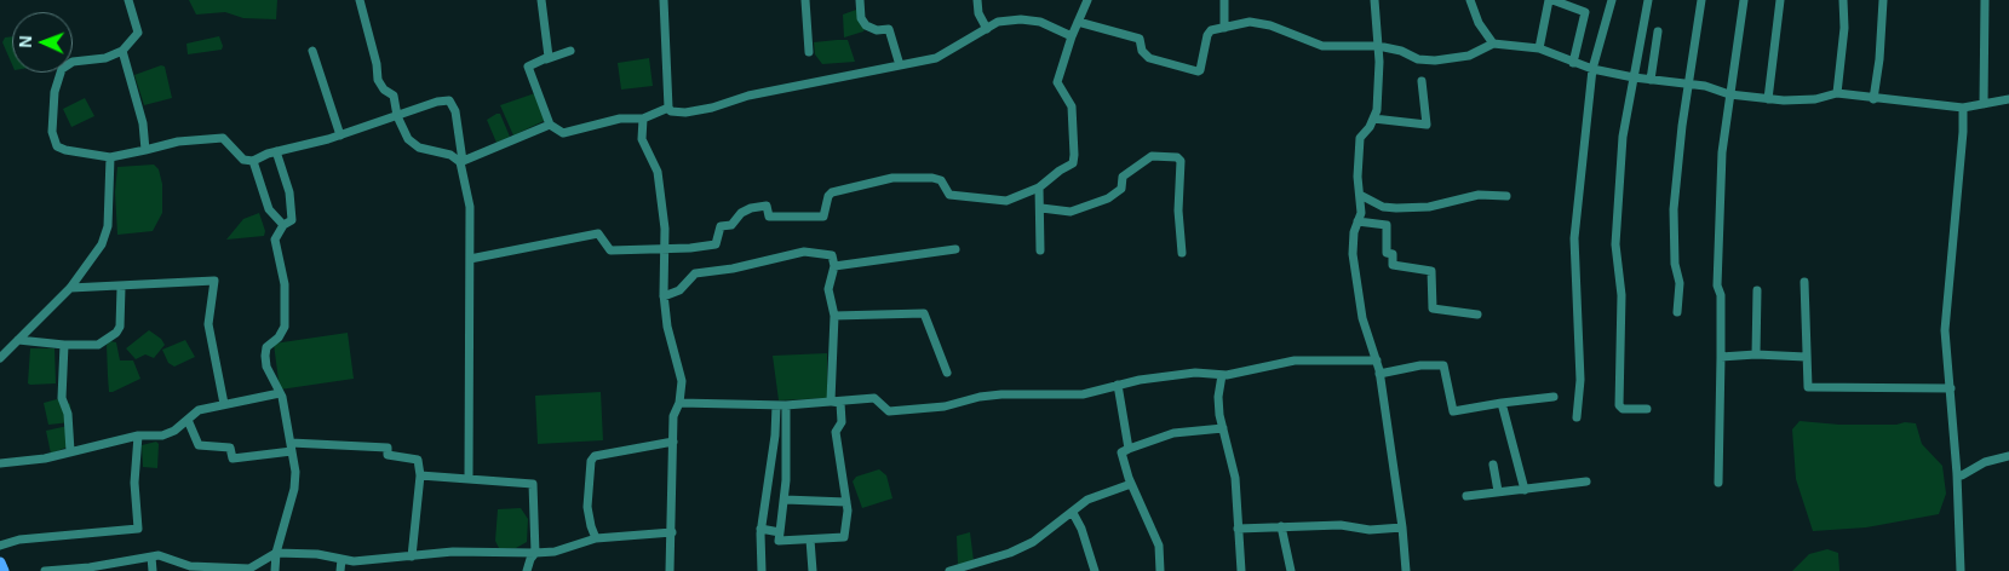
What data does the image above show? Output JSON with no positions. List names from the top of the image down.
{
  "north": "left"
}
